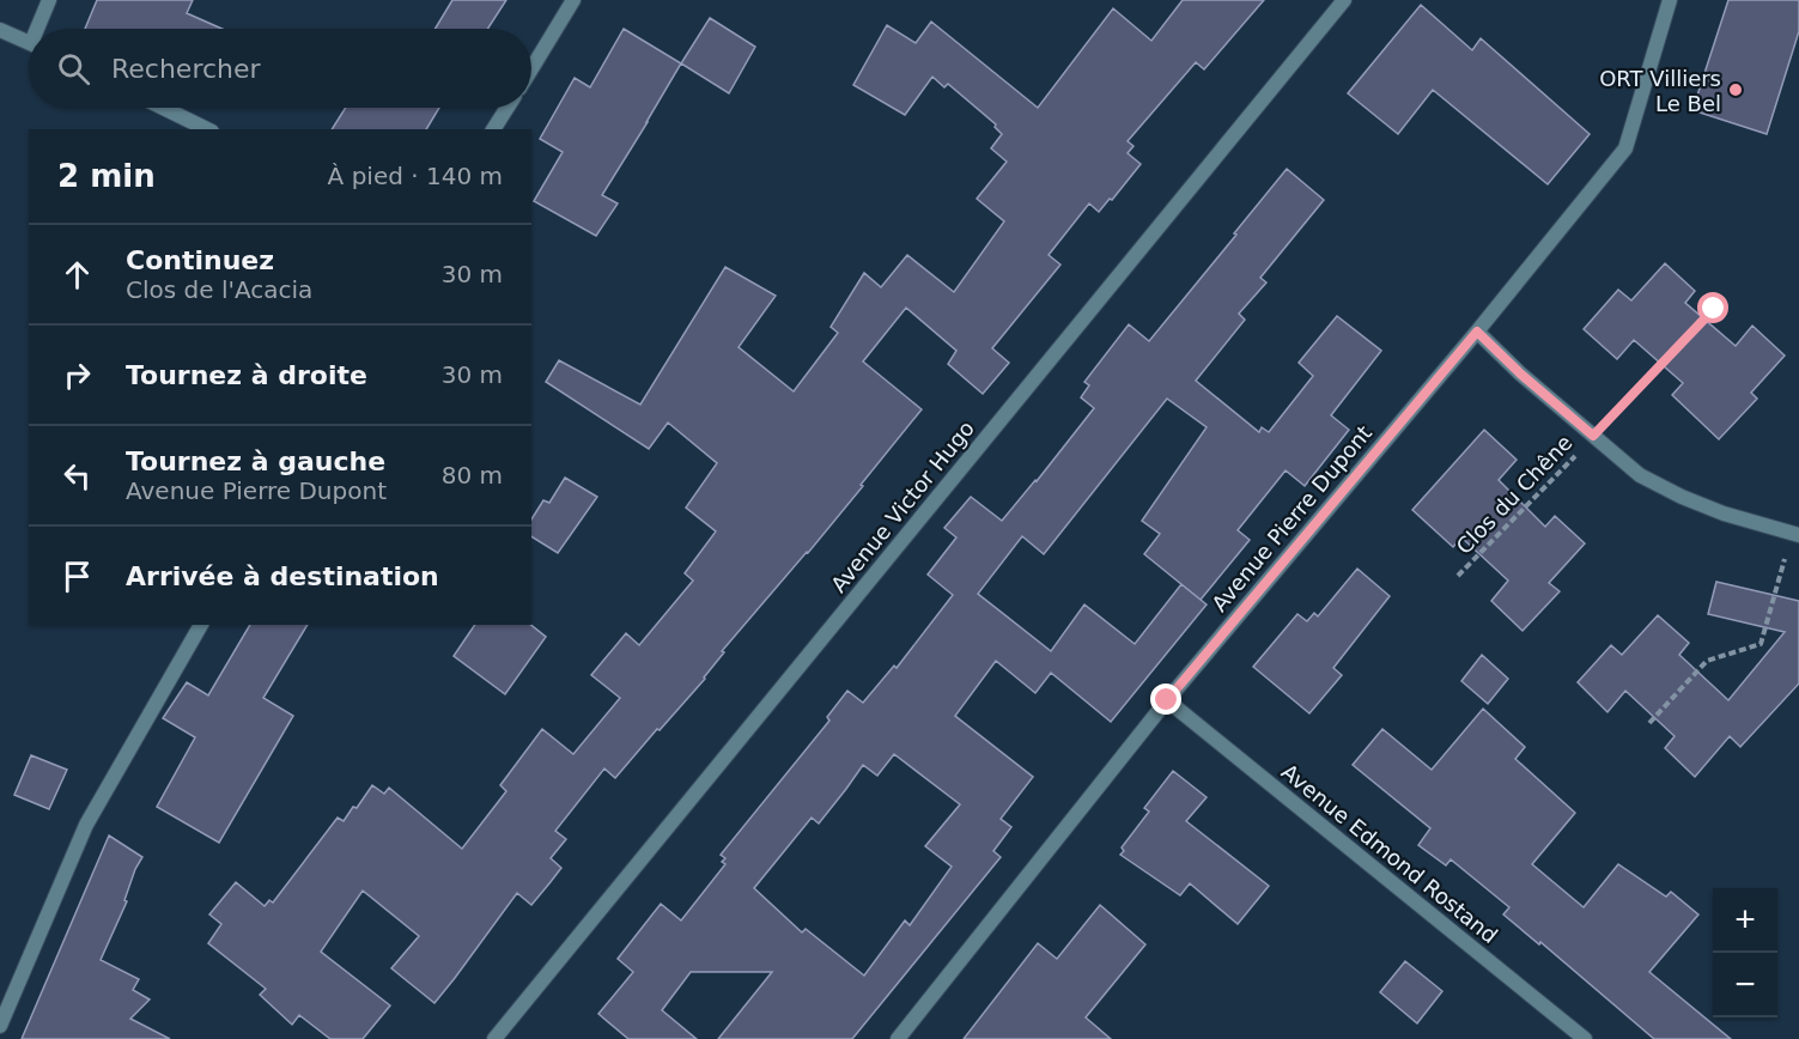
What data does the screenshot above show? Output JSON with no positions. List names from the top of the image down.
{
  "streets": {
    "street": ["Avenue Victor Hugo", "Avenue Pierre Dupont", "Avenue Edmond Rostand"],
    "path": ["Clos du Chêne"]
  },
  "crossings": [
    ["Avenue Pierre Dupont", "Avenue Edmond Rostand"]
  ],
  "places": ["ORT Villiers Le Bel"],
  "page": {
    "search": "Rechercher",
    "heading": ["2 min", "À pied · 140 m"],
    "list": [
      ["Continuez", "Clos de l'Acacia", "30 m"],
      ["Tournez à droite", "30 m"],
      ["Tournez à gauche", "Avenue Pierre Dupont", "80 m"],
      "Arrivée à destination"
    ],
    "map_buttons": ["+", "−"]
  }
}
